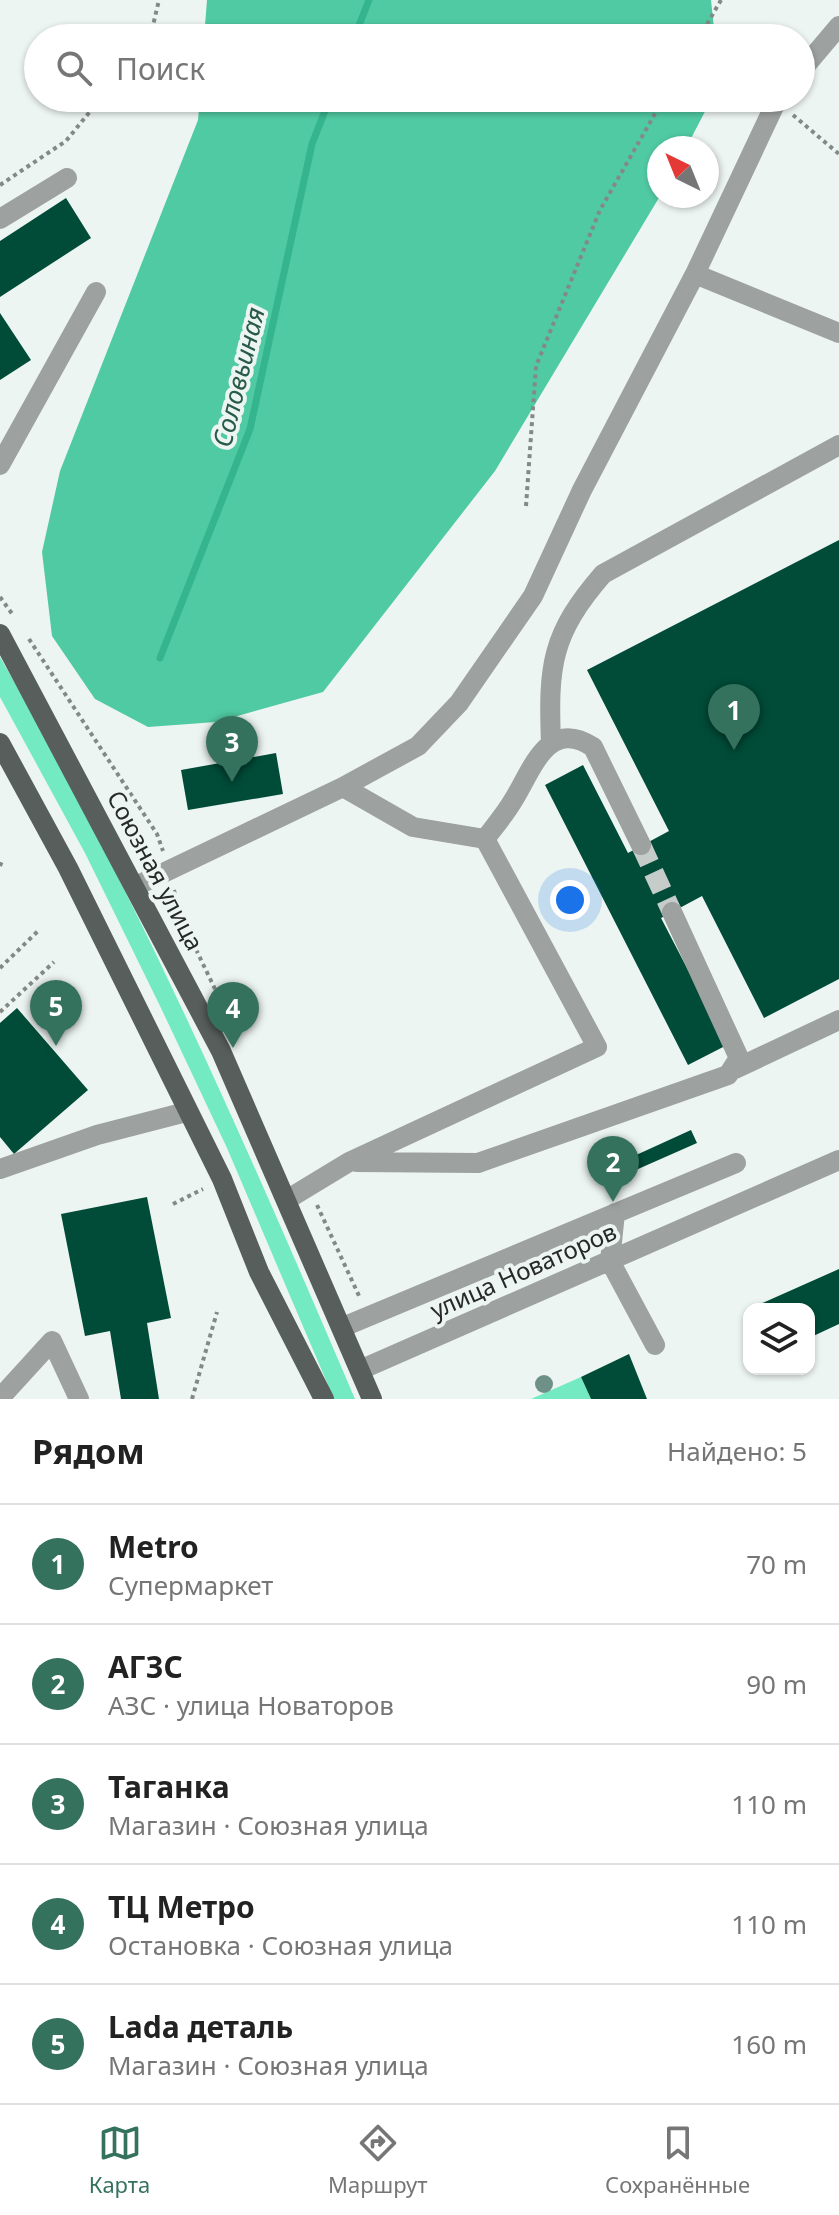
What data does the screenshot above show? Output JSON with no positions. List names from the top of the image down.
{
  "streets": {
    "main road": ["Союзная улица"],
    "street": ["улица Новаторов"]
  },
  "crossings": [
    ["Союзная улица", "улица Новаторов"]
  ],
  "water": ["Соловьиная"],
  "north": "top left",
  "page": {
    "search": "Поиск",
    "pins": [
      "1",
      "3",
      "5",
      "4",
      "2"
    ],
    "heading": ["Рядом", "Найдено: 5"],
    "list": [
      {
        "mark": "1",
        "name": "Metro",
        "note": "Супермаркет",
        "value": "70 m"
      },
      {
        "mark": "2",
        "name": "АГЗС",
        "note": "АЗС · улица Новаторов",
        "value": "90 m"
      },
      {
        "mark": "3",
        "name": "Таганка",
        "note": "Магазин · Союзная улица",
        "value": "110 m"
      },
      {
        "mark": "4",
        "name": "ТЦ Метро",
        "note": "Остановка · Союзная улица",
        "value": "110 m"
      },
      {
        "mark": "5",
        "name": "Lada деталь",
        "note": "Магазин · Союзная улица",
        "value": "160 m"
      }
    ],
    "nav": ["Карта", "Маршрут", "Сохранённые"]
  }
}
